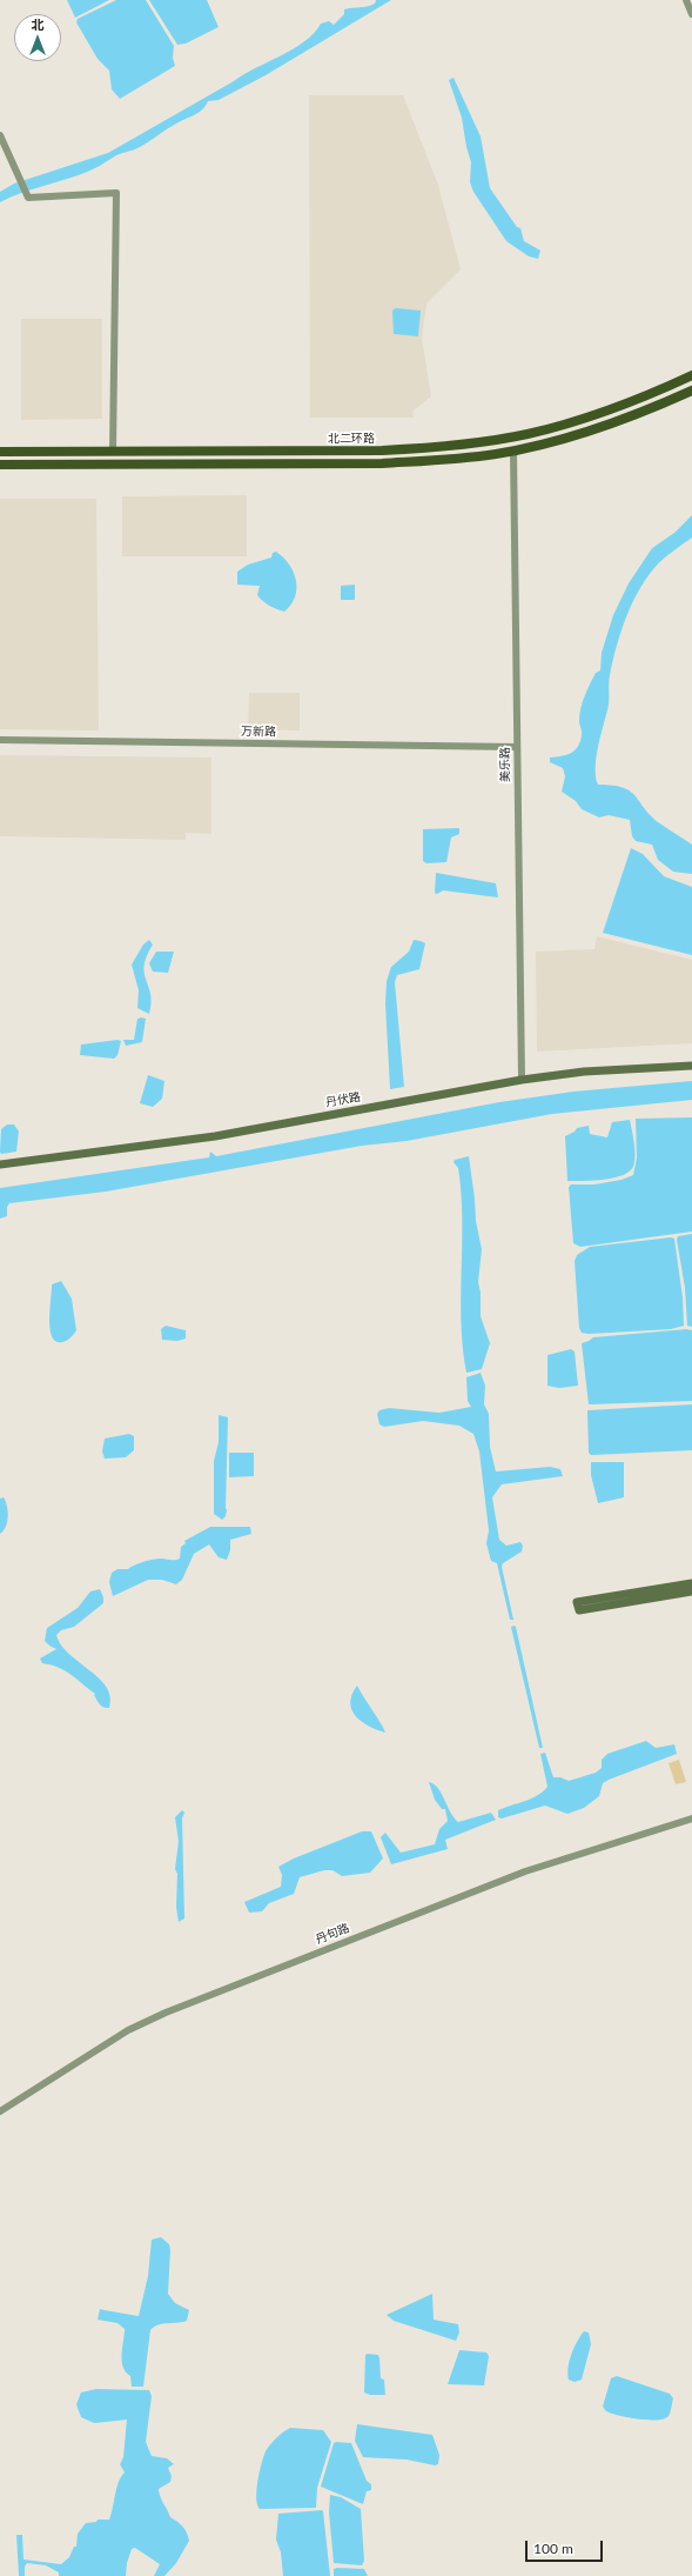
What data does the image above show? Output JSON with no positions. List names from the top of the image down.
{
  "streets": {
    "main road": ["北二环路", "丹伏路"],
    "street": ["万新路", "美乐路", "丹句路"]
  },
  "crossings": [
    ["万新路", "美乐路"],
    ["美乐路", "丹伏路"]
  ],
  "scale_bar": "100 m",
  "north": "top"
}
